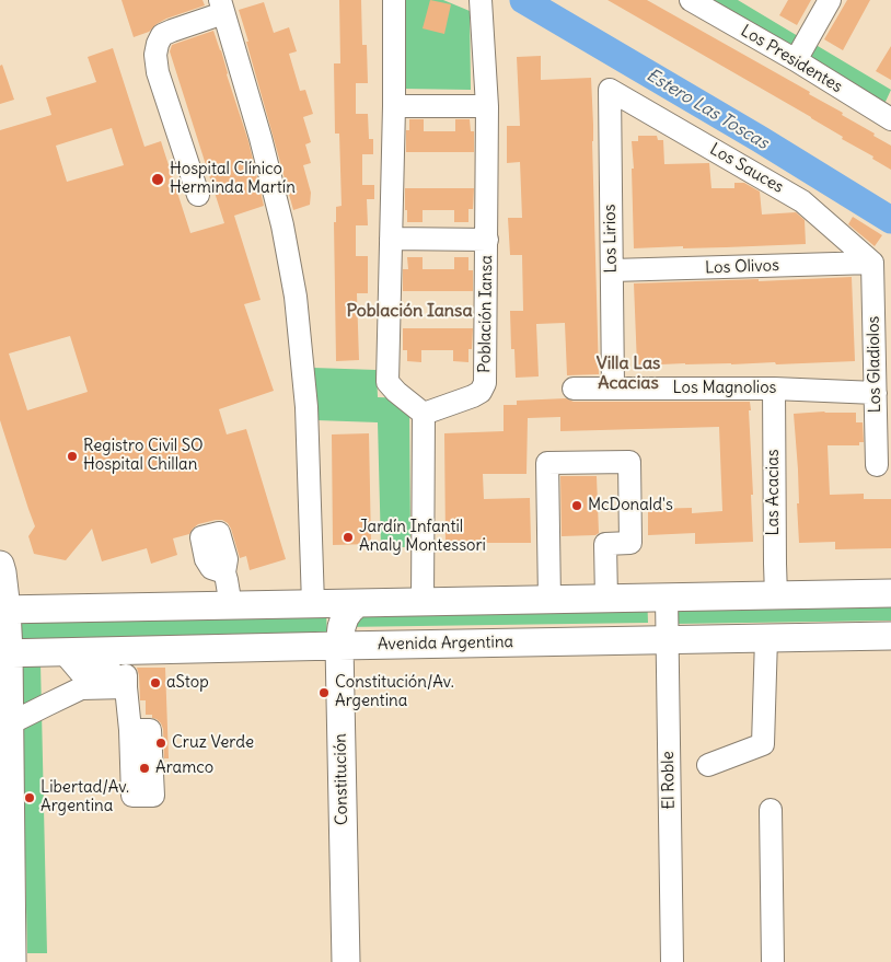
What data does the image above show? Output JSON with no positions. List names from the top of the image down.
{
  "streets": {
    "main road": ["Avenida Argentina", "Constitución"],
    "street": [
      "Los Presidentes",
      "Los Sauces",
      "Los Lirios",
      "Los Olivos",
      "Población Iansa",
      "Los Gladiolos",
      "Los Magnolios",
      "Las Acacias",
      "El Roble"
    ]
  },
  "crossings": [
    ["Los Sauces", "Los Lirios"],
    ["Los Sauces", "Los Olivos"],
    ["Los Sauces", "Los Gladiolos"],
    ["Los Lirios", "Los Olivos"],
    ["Los Lirios", "Los Magnolios"],
    ["Los Olivos", "Los Gladiolos"],
    ["Los Gladiolos", "Los Magnolios"],
    ["Los Magnolios", "Las Acacias"],
    ["Avenida Argentina", "Constitución"],
    ["Avenida Argentina", "El Roble"]
  ],
  "districts": ["Población Iansa", "Villa Las Acacias"],
  "water": ["Estero Las Toscas"],
  "places": [
    "Hospital Clínico Herminda Martín",
    "Registro Civil SO Hospital Chillan",
    "McDonald's",
    "Jardín Infantil Analy Montessori",
    "aStop",
    "Constitución/Av. Argentina",
    "Cruz Verde",
    "Aramco",
    "Libertad/Av. Argentina"
  ]
}
